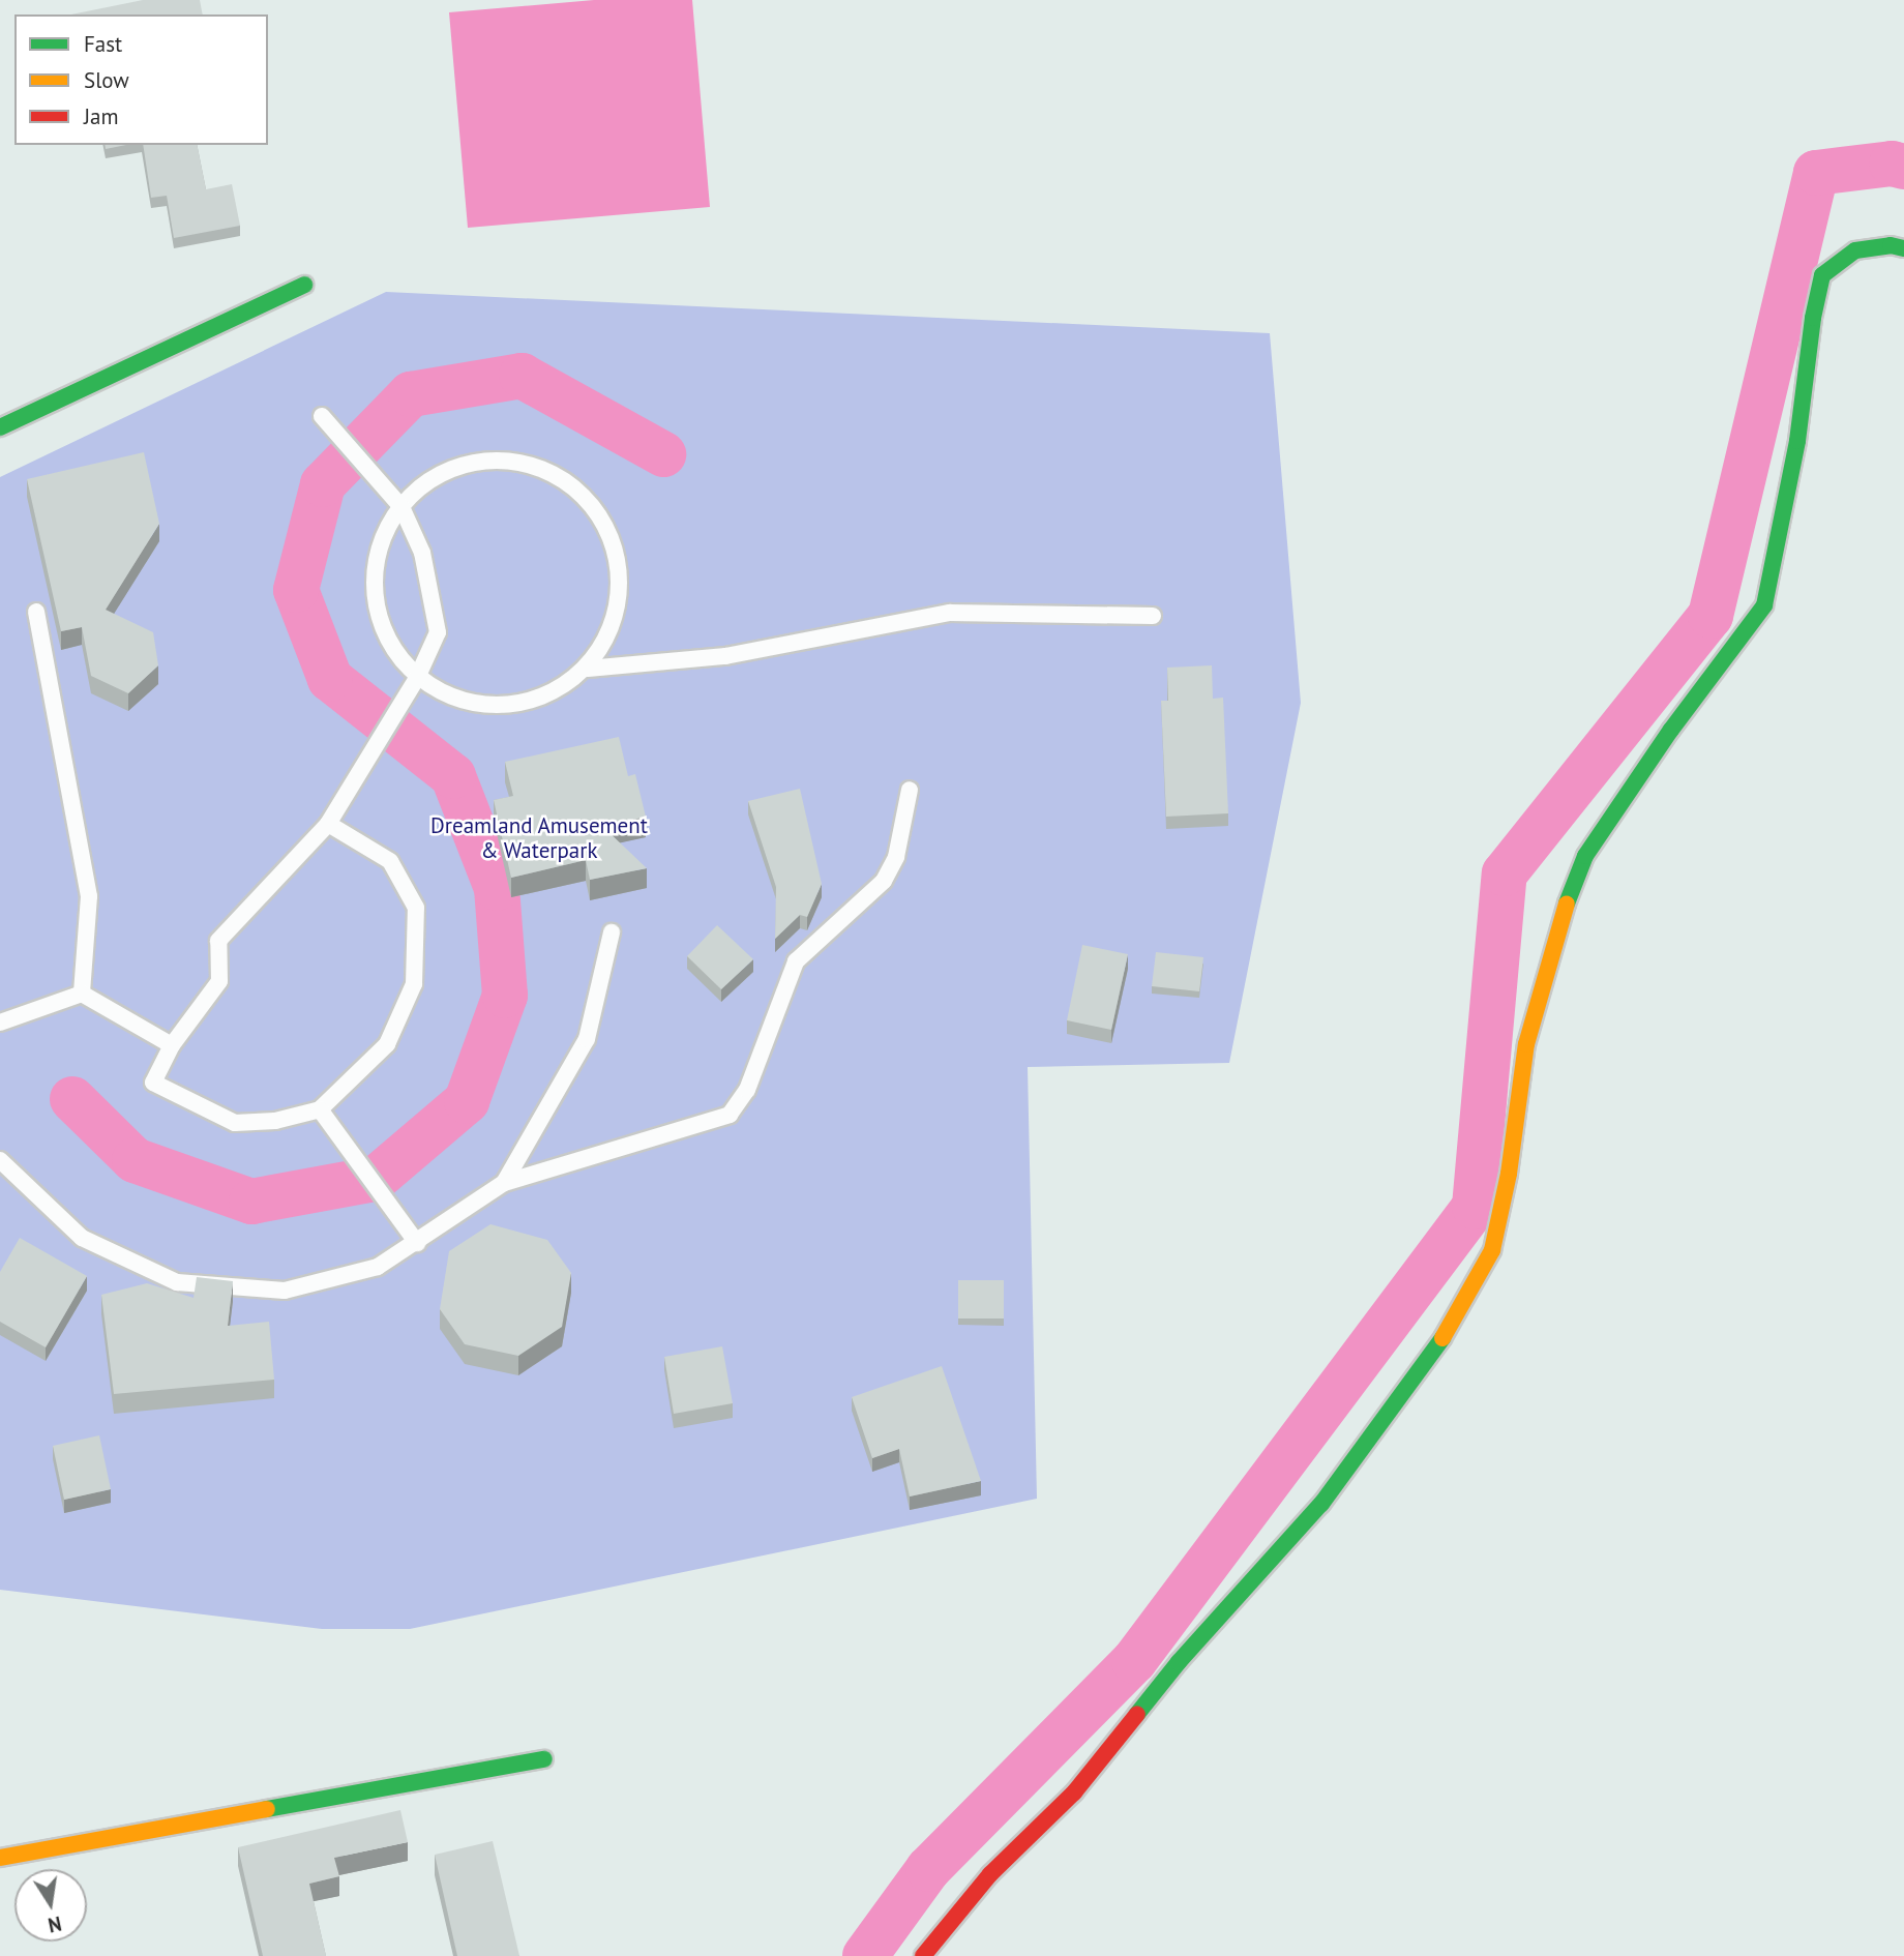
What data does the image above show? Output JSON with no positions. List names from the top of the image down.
{
  "parks": ["Dreamland Amusement & Waterpark"],
  "legend": ["Fast", "Slow", "Jam"],
  "north": "bottom"
}
